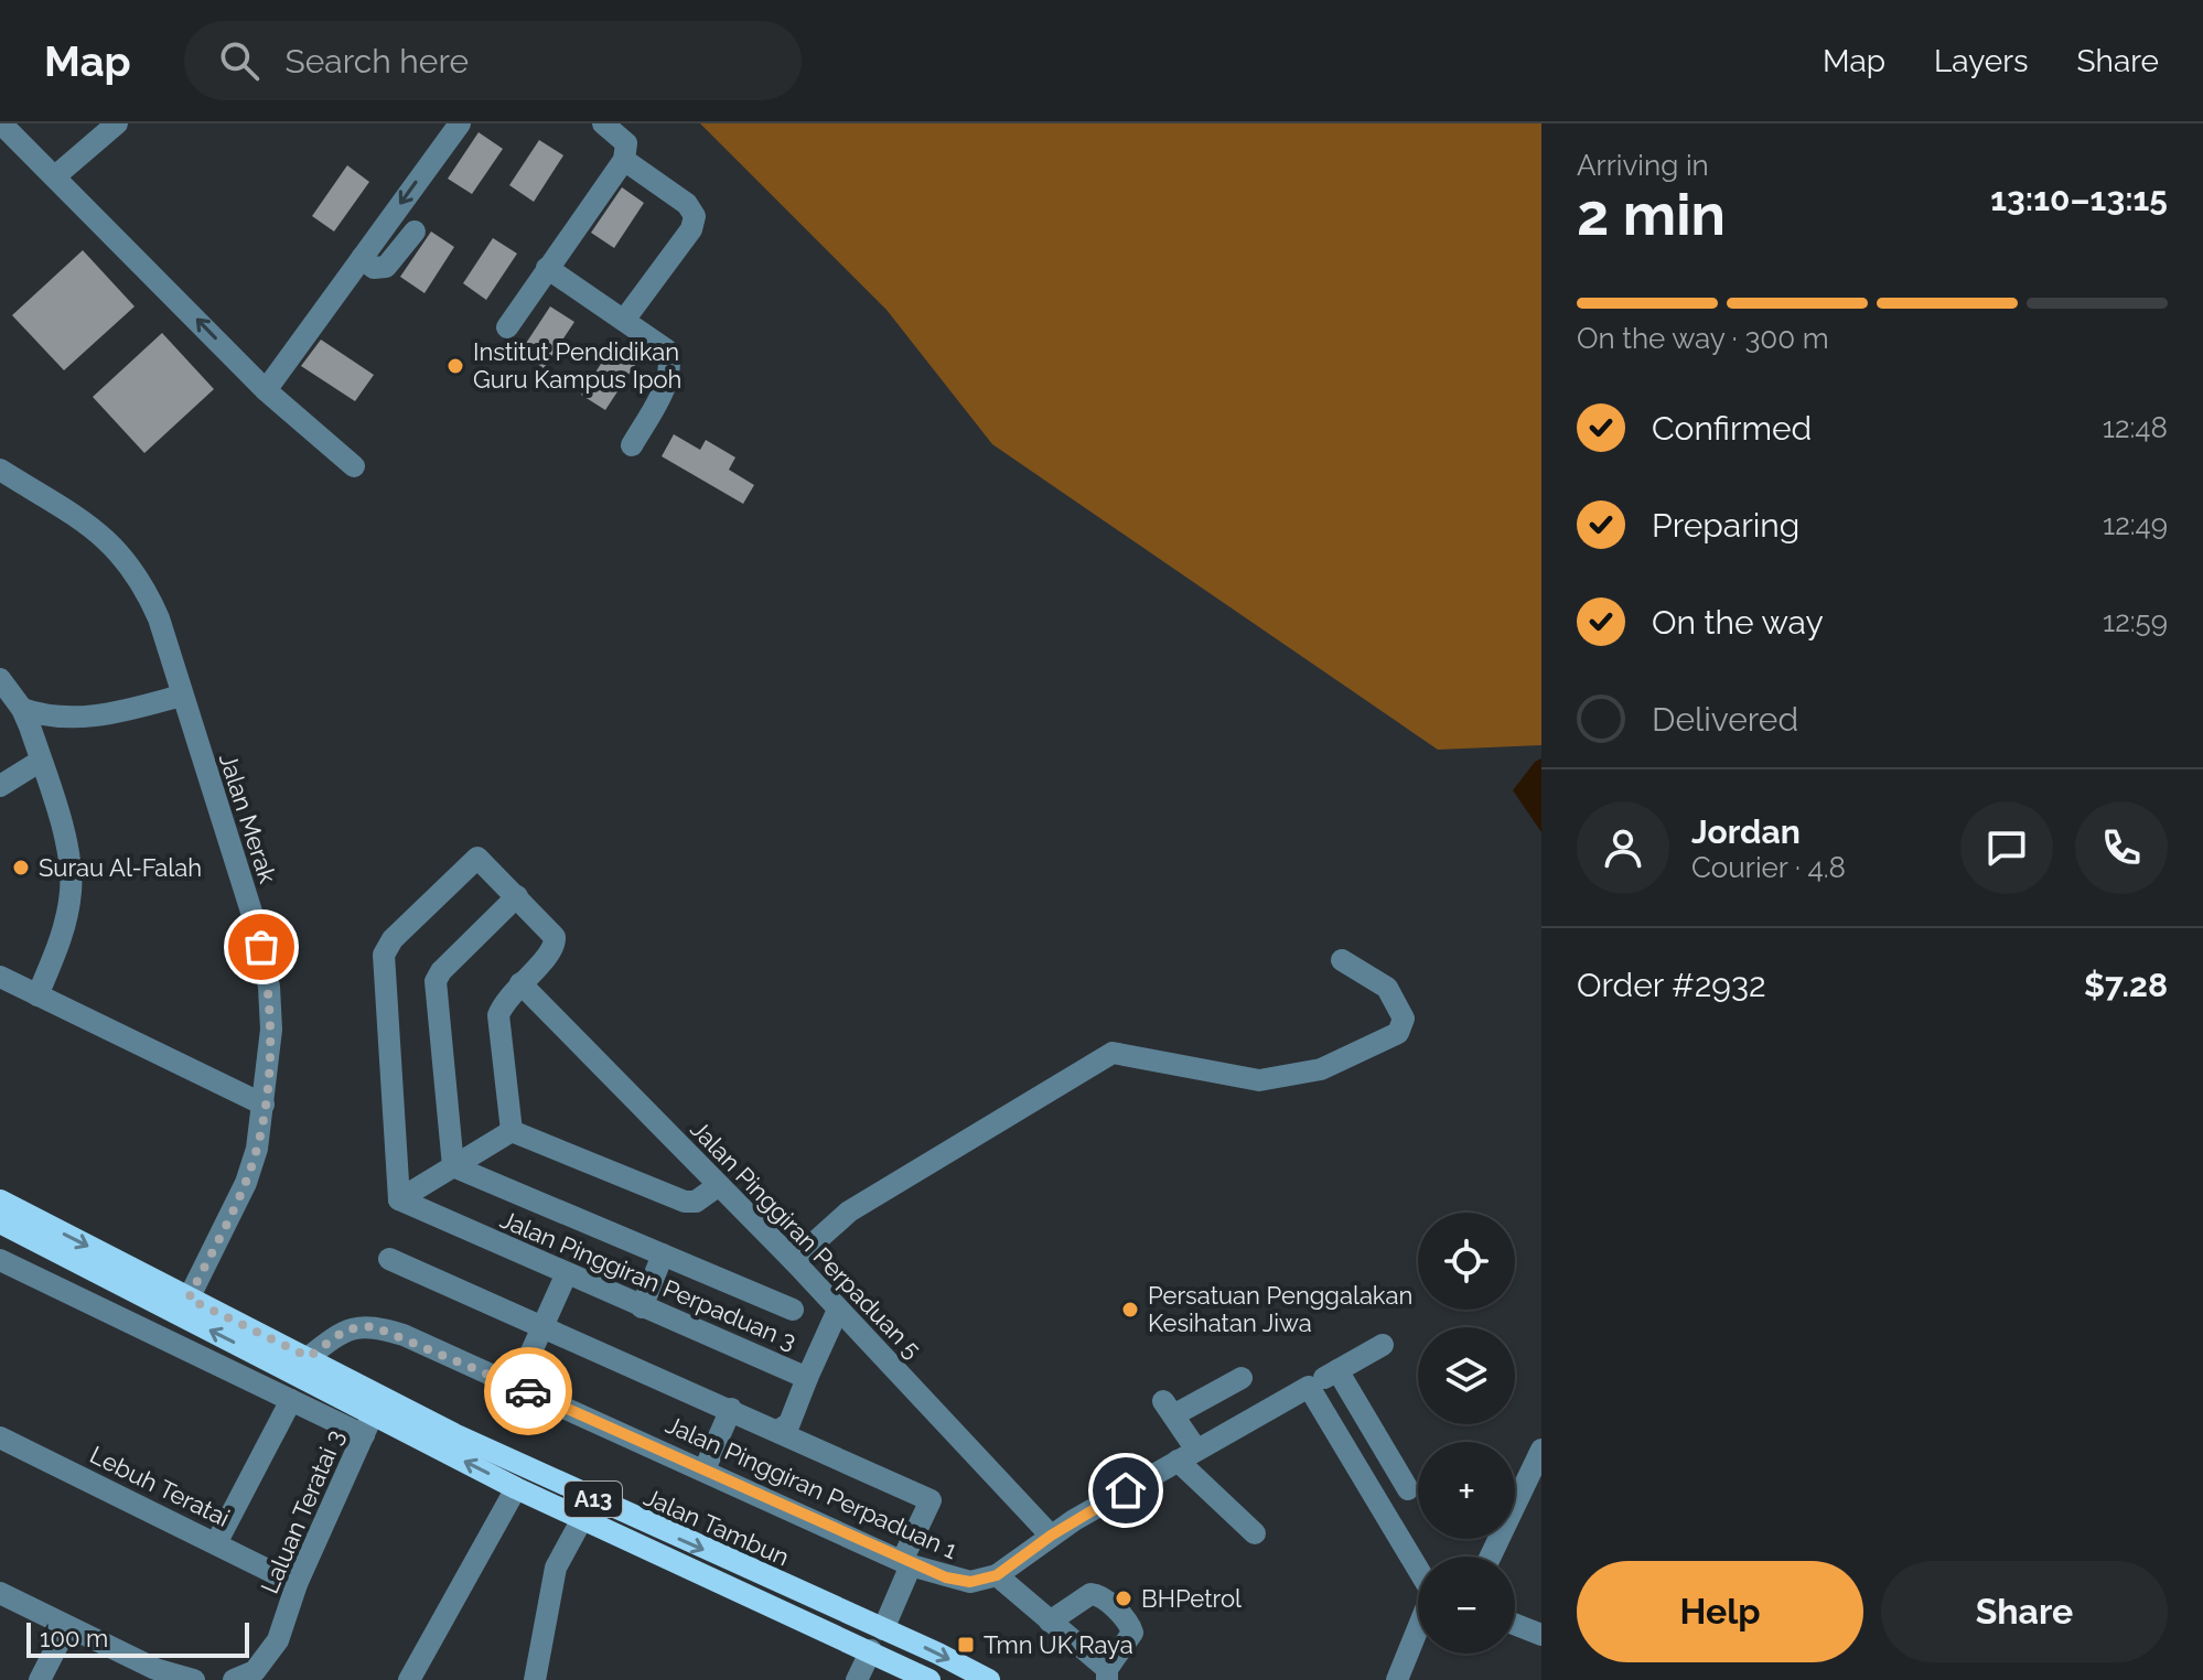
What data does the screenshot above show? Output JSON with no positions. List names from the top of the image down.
{
  "streets": {
    "main road": ["A13", "Jalan Tambun"],
    "street": [
      "Jalan Merak",
      "Jalan Pinggiran Perpaduan 5",
      "Jalan Pinggiran Perpaduan 3",
      "Lebuh Teratai",
      "Jalan Pinggiran Perpaduan 1",
      "Laluan Teratai 3"
    ]
  },
  "crossings": [
    ["Jalan Merak", "Jalan Tambun"],
    ["Jalan Pinggiran Perpaduan 5", "Jalan Pinggiran Perpaduan 3"],
    ["Lebuh Teratai", "Laluan Teratai 3"],
    ["Jalan Pinggiran Perpaduan 1", "Jalan Tambun"],
    ["Laluan Teratai 3", "Jalan Tambun"]
  ],
  "places": {
    "other": [
      "Institut Pendidikan Guru Kampus Ipoh",
      "Surau Al-Falah",
      "Persatuan Penggalakan Kesihatan Jiwa",
      "BHPetrol"
    ],
    "transit": ["Tmn UK Raya"]
  },
  "scale_bar": "100 m",
  "page": {
    "header": "Map",
    "search": "Search here",
    "nav": ["Map", "Layers", "Share"],
    "heading": ["2 min", "Arriving in", "13:10–13:15"],
    "panel": [
      "Jordan",
      "Courier · 4.8",
      "Order #2932",
      "$7.28"
    ],
    "bar": "On the way · 300 m",
    "list": [
      ["Confirmed", "12:48"],
      ["Preparing", "12:49"],
      ["On the way", "12:59"],
      "Delivered"
    ],
    "map_buttons": ["+", "−"],
    "buttons": ["Help", "Share"],
    "scale": "100 m"
  }
}
